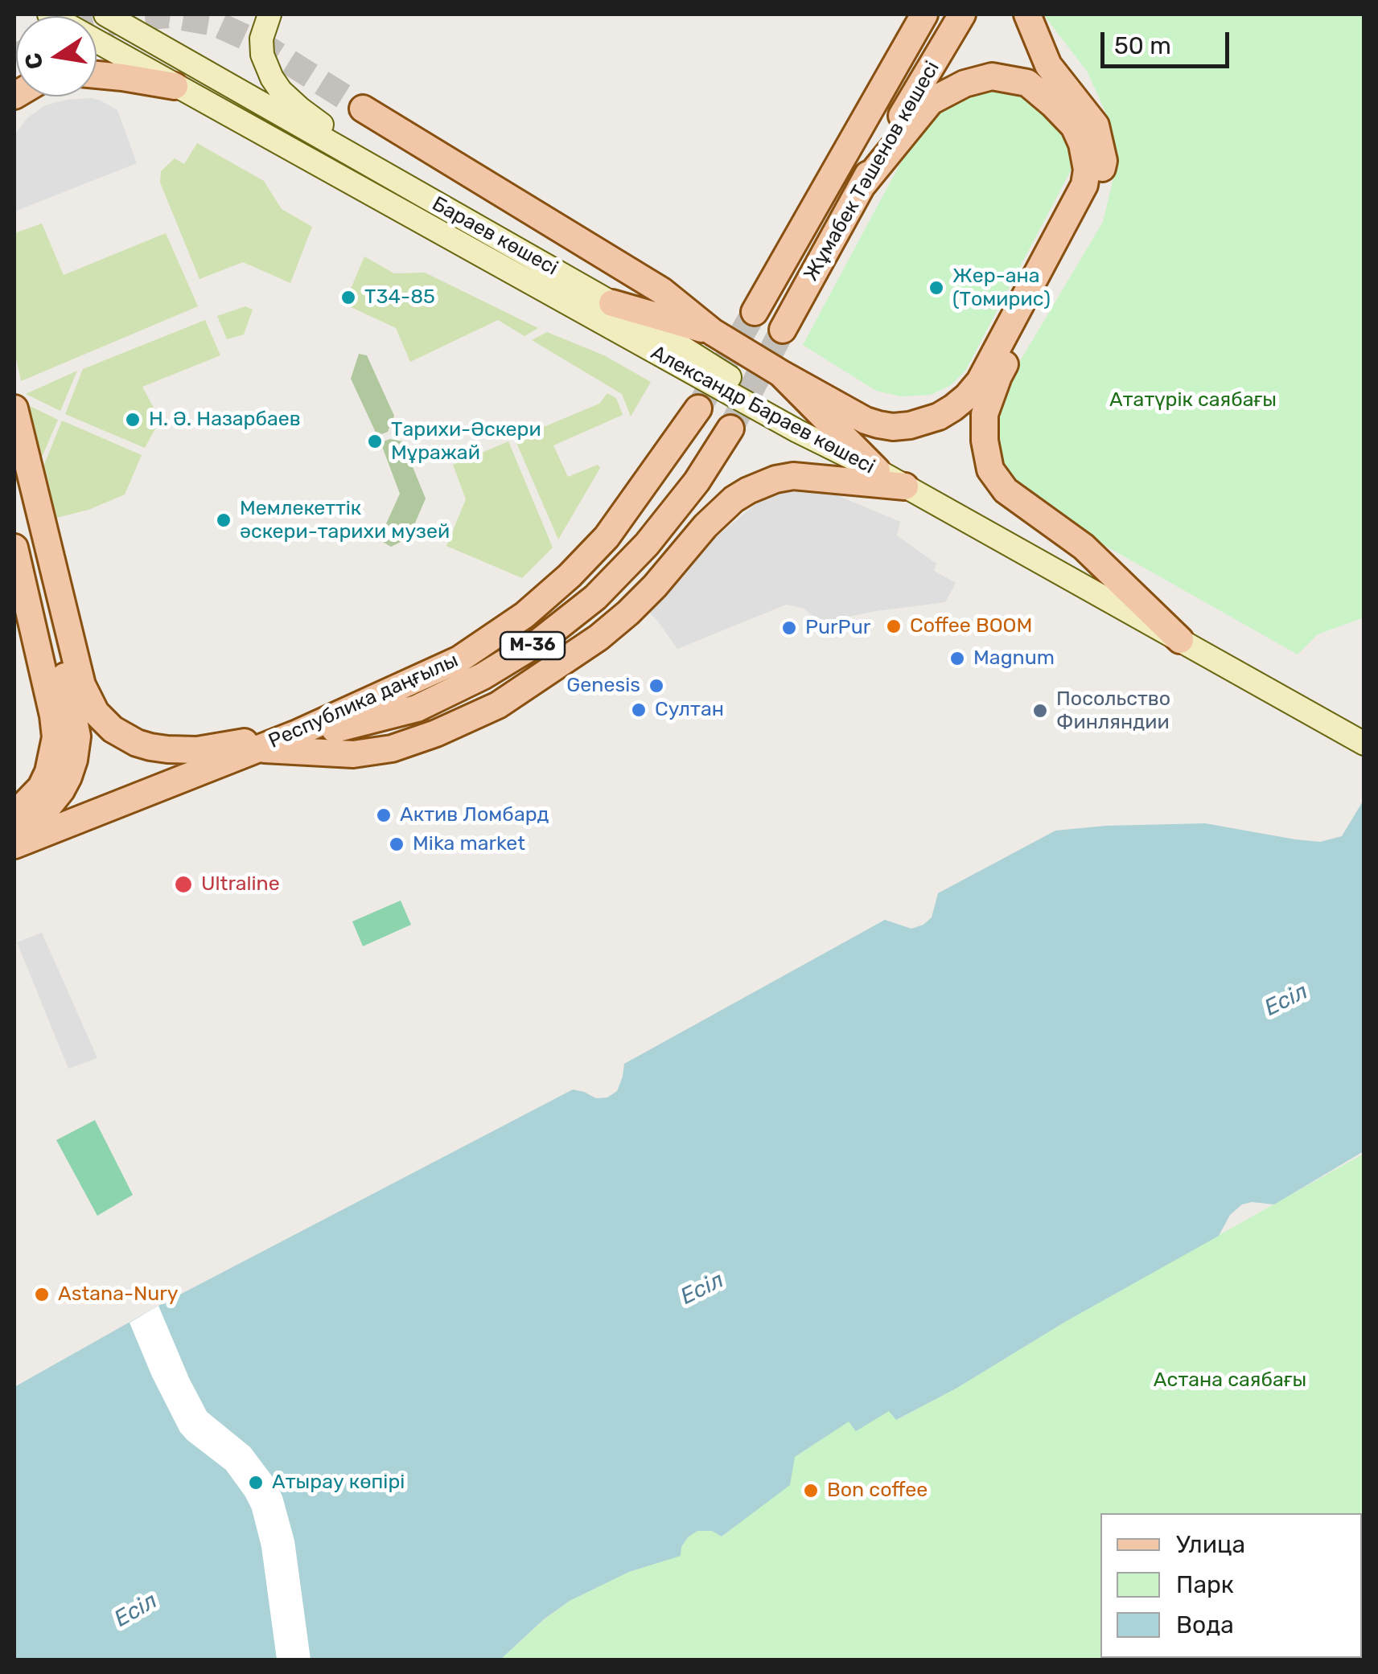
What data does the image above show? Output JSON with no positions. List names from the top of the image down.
{
  "streets": {
    "main road": [
      "Жұмабек Тәшенов көшесі",
      "Бараев көшесі",
      "Александр Бараев көшесі",
      "M-36",
      "Республика даңғылы"
    ]
  },
  "crossings": [
    ["Бараев көшесі", "Александр Бараев көшесі"]
  ],
  "water": ["Есіл"],
  "parks": ["Ататүрік саябағы", "Астана саябағы"],
  "places": [
    "Жер-ана (Томирис)",
    "Т34-85",
    "Н. Ә. Назарбаев",
    "Тарихи-Әскери Мұражай",
    "Мемлекеттік әскери-тарихи музей",
    "Coffee BOOM",
    "PurPur",
    "Magnum",
    "Genesis",
    "Султан",
    "Посольство Финляндии",
    "Актив Ломбард",
    "Mika market",
    "Ultraline",
    "Astana-Nury",
    "Атырау көпірі",
    "Bon coffee"
  ],
  "legend": ["Улица", "Парк", "Вода"],
  "scale_bar": "50 m",
  "north": "left"
}
